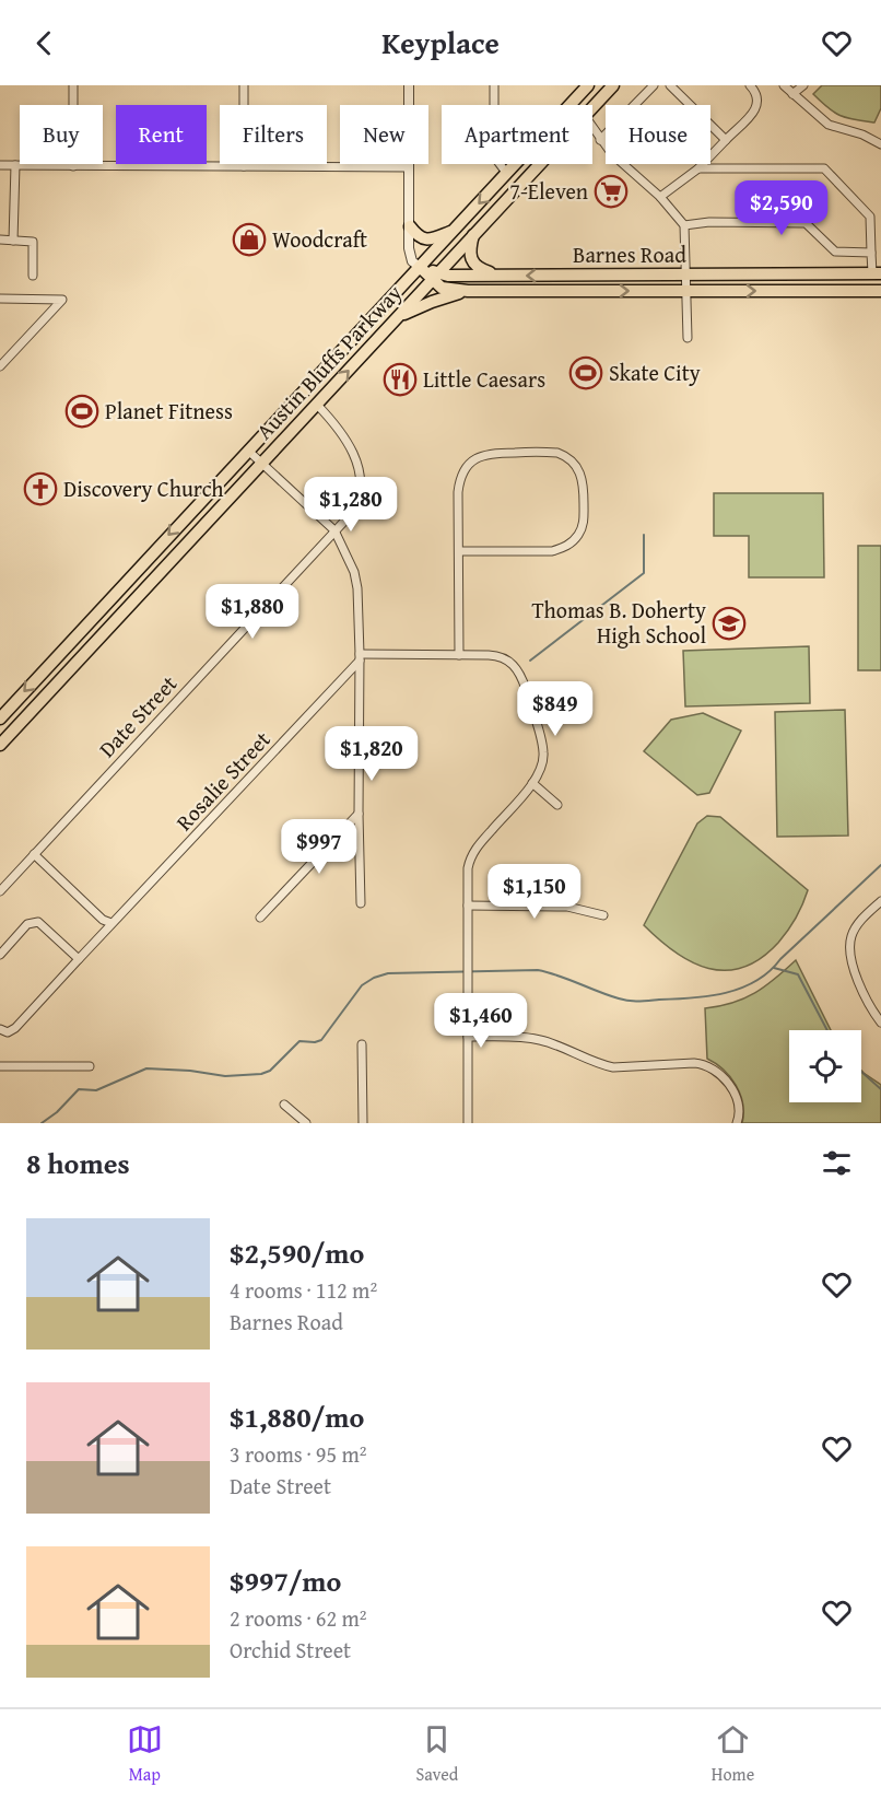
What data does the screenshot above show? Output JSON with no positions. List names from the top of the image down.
{
  "streets": {
    "main road": ["Barnes Road", "Austin Bluffs Parkway"],
    "street": ["Date Street", "Rosalie Street"]
  },
  "crossings": [
    ["Barnes Road", "Austin Bluffs Parkway"],
    ["Austin Bluffs Parkway", "Date Street"]
  ],
  "places": {
    "supermarket": ["7-Eleven"],
    "shop": ["Woodcraft"],
    "sports": ["Skate City", "Planet Fitness"],
    "restaurant": ["Little Caesars"],
    "church": ["Discovery Church"],
    "school or university": ["Thomas B. Doherty High School"]
  },
  "page": {
    "header": "Keyplace",
    "chip": [
      "Buy",
      "Rent",
      "Filters",
      "New",
      "Apartment",
      "House"
    ],
    "price": [
      "$2,590",
      "$1,280",
      "$1,880",
      "$849",
      "$1,820",
      "$997",
      "$1,150",
      "$1,460"
    ],
    "heading": "8 homes",
    "list": [
      {
        "name": "$2,590/mo",
        "note": "4 rooms · 112 m² · Barnes Road"
      },
      {
        "name": "$1,880/mo",
        "note": "3 rooms · 95 m² · Date Street"
      },
      {
        "name": "$997/mo",
        "note": "2 rooms · 62 m² · Orchid Street"
      }
    ],
    "tabs": ["Map", "Saved", "Home"]
  }
}
